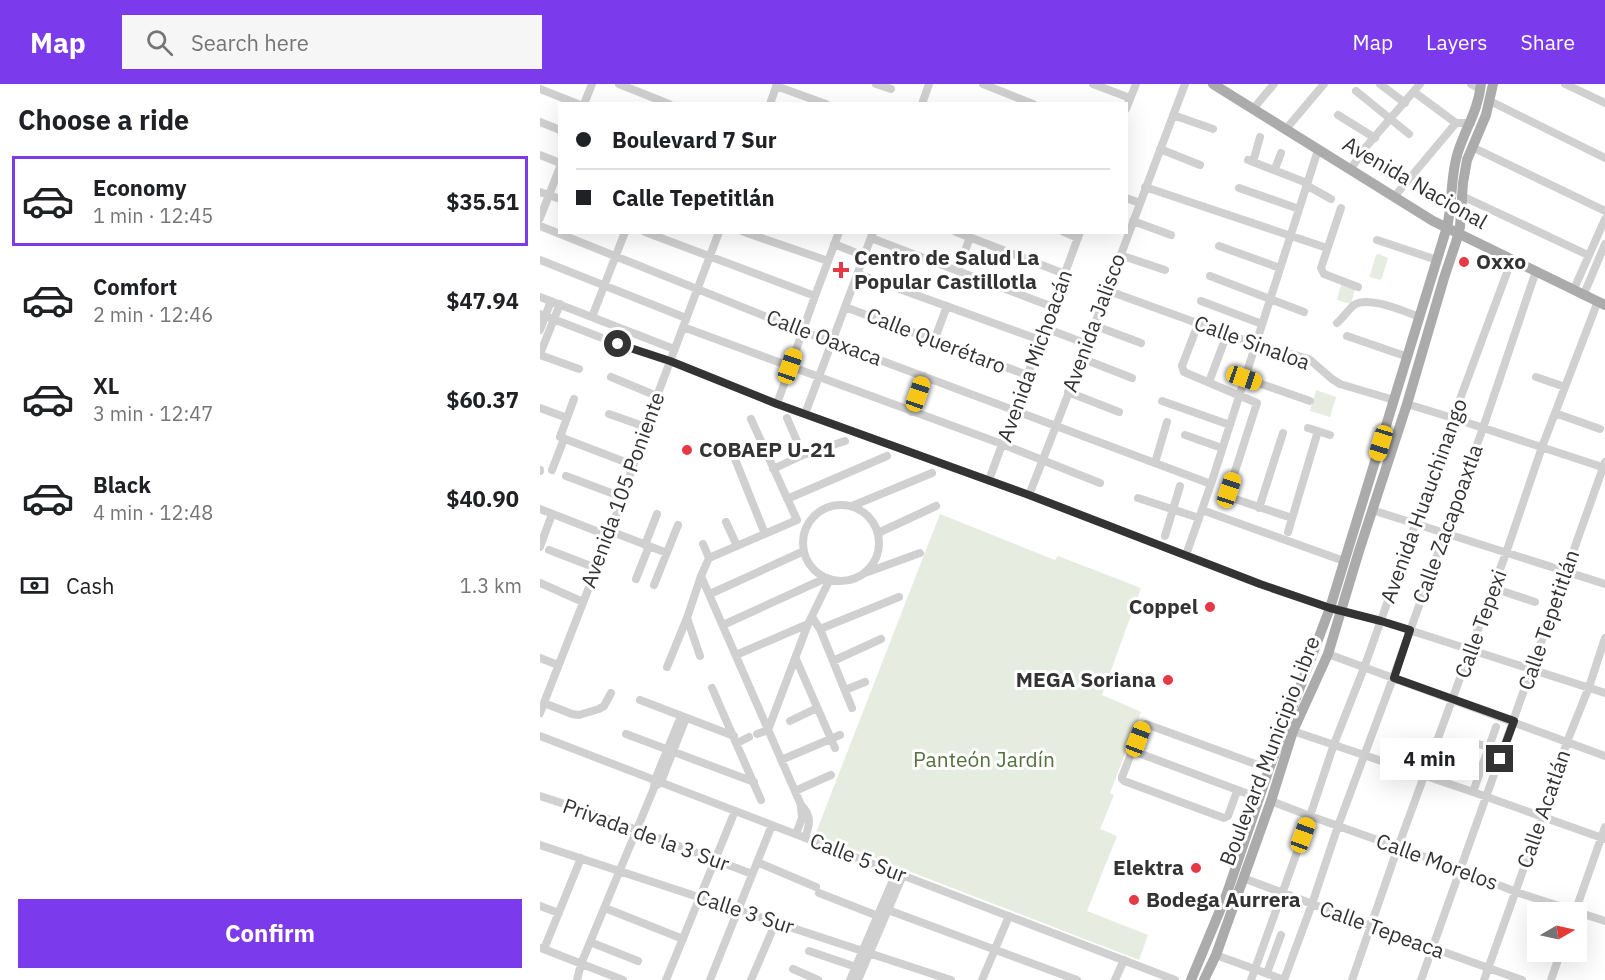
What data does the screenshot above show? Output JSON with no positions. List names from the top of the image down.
{
  "streets": {
    "main road": ["Avenida Nacional", "Boulevard Municipio Libre"],
    "street": [
      "Avenida Jalisco",
      "Calle Oaxaca",
      "Calle Querétaro",
      "Calle Sinaloa",
      "Avenida Michoacán",
      "Avenida 105 Poniente",
      "Avenida Huauchinango",
      "Calle Zacapoaxtla",
      "Calle Tepetitlán",
      "Calle Tepexi",
      "Calle Acatlán",
      "Privada de la 3 Sur",
      "Calle 5 Sur",
      "Calle Morelos",
      "Calle 3 Sur",
      "Calle Tepeaca"
    ]
  },
  "crossings": [
    ["Avenida Nacional", "Avenida Huauchinango"],
    ["Avenida Nacional", "Calle Zacapoaxtla"],
    ["Avenida Nacional", "Calle Tepexi"],
    ["Avenida Nacional", "Boulevard Municipio Libre"],
    ["Avenida Jalisco", "Calle Oaxaca"],
    ["Avenida Jalisco", "Calle Sinaloa"],
    ["Calle Oaxaca", "Avenida Michoacán"],
    ["Calle Oaxaca", "Avenida 105 Poniente"],
    ["Calle Querétaro", "Avenida Michoacán"],
    ["Calle Sinaloa", "Boulevard Municipio Libre"],
    ["Avenida Huauchinango", "Calle Morelos"],
    ["Avenida Huauchinango", "Calle Tepeaca"],
    ["Calle Zacapoaxtla", "Calle Morelos"],
    ["Calle Zacapoaxtla", "Calle Tepeaca"],
    ["Calle Tepetitlán", "Calle Morelos"],
    ["Calle Tepetitlán", "Calle Tepeaca"],
    ["Calle Tepexi", "Calle Morelos"],
    ["Calle Tepexi", "Calle Tepeaca"],
    ["Boulevard Municipio Libre", "Calle Morelos"],
    ["Boulevard Municipio Libre", "Calle Tepeaca"],
    ["Calle Acatlán", "Calle Morelos"],
    ["Calle Acatlán", "Calle Tepeaca"]
  ],
  "parks": ["Panteón Jardín"],
  "places": {
    "other": [
      "Oxxo",
      "COBAEP U-21",
      "Coppel",
      "MEGA Soriana",
      "Elektra",
      "Bodega Aurrera"
    ],
    "health": ["Centro de Salud La Popular Castillotla"]
  },
  "north": "right",
  "page": {
    "header": "Map",
    "search": "Search here",
    "nav": ["Map", "Layers", "Share"],
    "heading": "Choose a ride",
    "banner": ["Boulevard 7 Sur", "Calle Tepetitlán"],
    "list": [
      {
        "name": "Economy",
        "note": "1 min · 12:45",
        "value": "$35.51"
      },
      {
        "name": "Comfort",
        "note": "2 min · 12:46",
        "value": "$47.94"
      },
      {
        "name": "XL",
        "note": "3 min · 12:47",
        "value": "$60.37"
      },
      {
        "name": "Black",
        "note": "4 min · 12:48",
        "value": "$40.90"
      }
    ],
    "pay": ["Cash", "1.3 km"],
    "bubble": "4 min",
    "buttons": "Confirm"
  }
}
